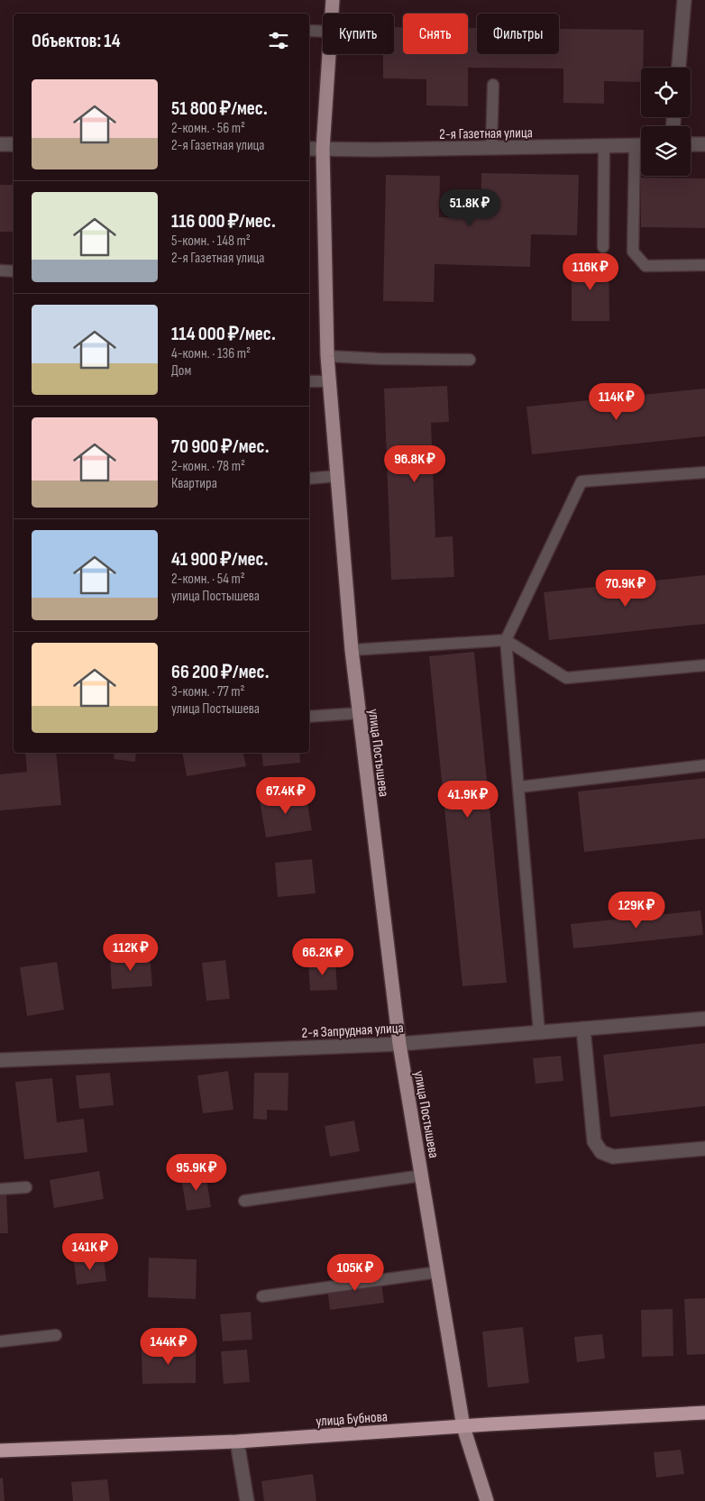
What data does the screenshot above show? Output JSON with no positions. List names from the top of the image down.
{
  "streets": {
    "highway": ["улица Бубнова"],
    "main road": ["улица Постышева"],
    "street": ["2-я Газетная улица", "2-я Запрудная улица"]
  },
  "crossings": [
    ["2-я Газетная улица", "улица Постышева"],
    ["улица Постышева", "2-я Запрудная улица"],
    ["улица Постышева", "улица Бубнова"]
  ],
  "page": {
    "chip": ["Купить", "Снять", "Фильтры"],
    "heading": "Объектов: 14",
    "list": [
      {
        "name": "51 800 ₽/мес.",
        "note": "2-комн. · 56 m² · 2-я Газетная улица"
      },
      {
        "name": "116 000 ₽/мес.",
        "note": "5-комн. · 148 m² · 2-я Газетная улица"
      },
      {
        "name": "114 000 ₽/мес.",
        "note": "4-комн. · 136 m² · Дом"
      },
      {
        "name": "70 900 ₽/мес.",
        "note": "2-комн. · 78 m² · Квартира"
      },
      {
        "name": "41 900 ₽/мес.",
        "note": "2-комн. · 54 m² · улица Постышева"
      },
      {
        "name": "66 200 ₽/мес.",
        "note": "3-комн. · 77 m² · улица Постышева"
      }
    ],
    "price": [
      "51.8K ₽",
      "116K ₽",
      "114K ₽",
      "96.8K ₽",
      "70.9K ₽",
      "67.4K ₽",
      "41.9K ₽",
      "129K ₽",
      "112K ₽",
      "66.2K ₽",
      "95.9K ₽",
      "141K ₽",
      "105K ₽",
      "144K ₽"
    ]
  }
}
